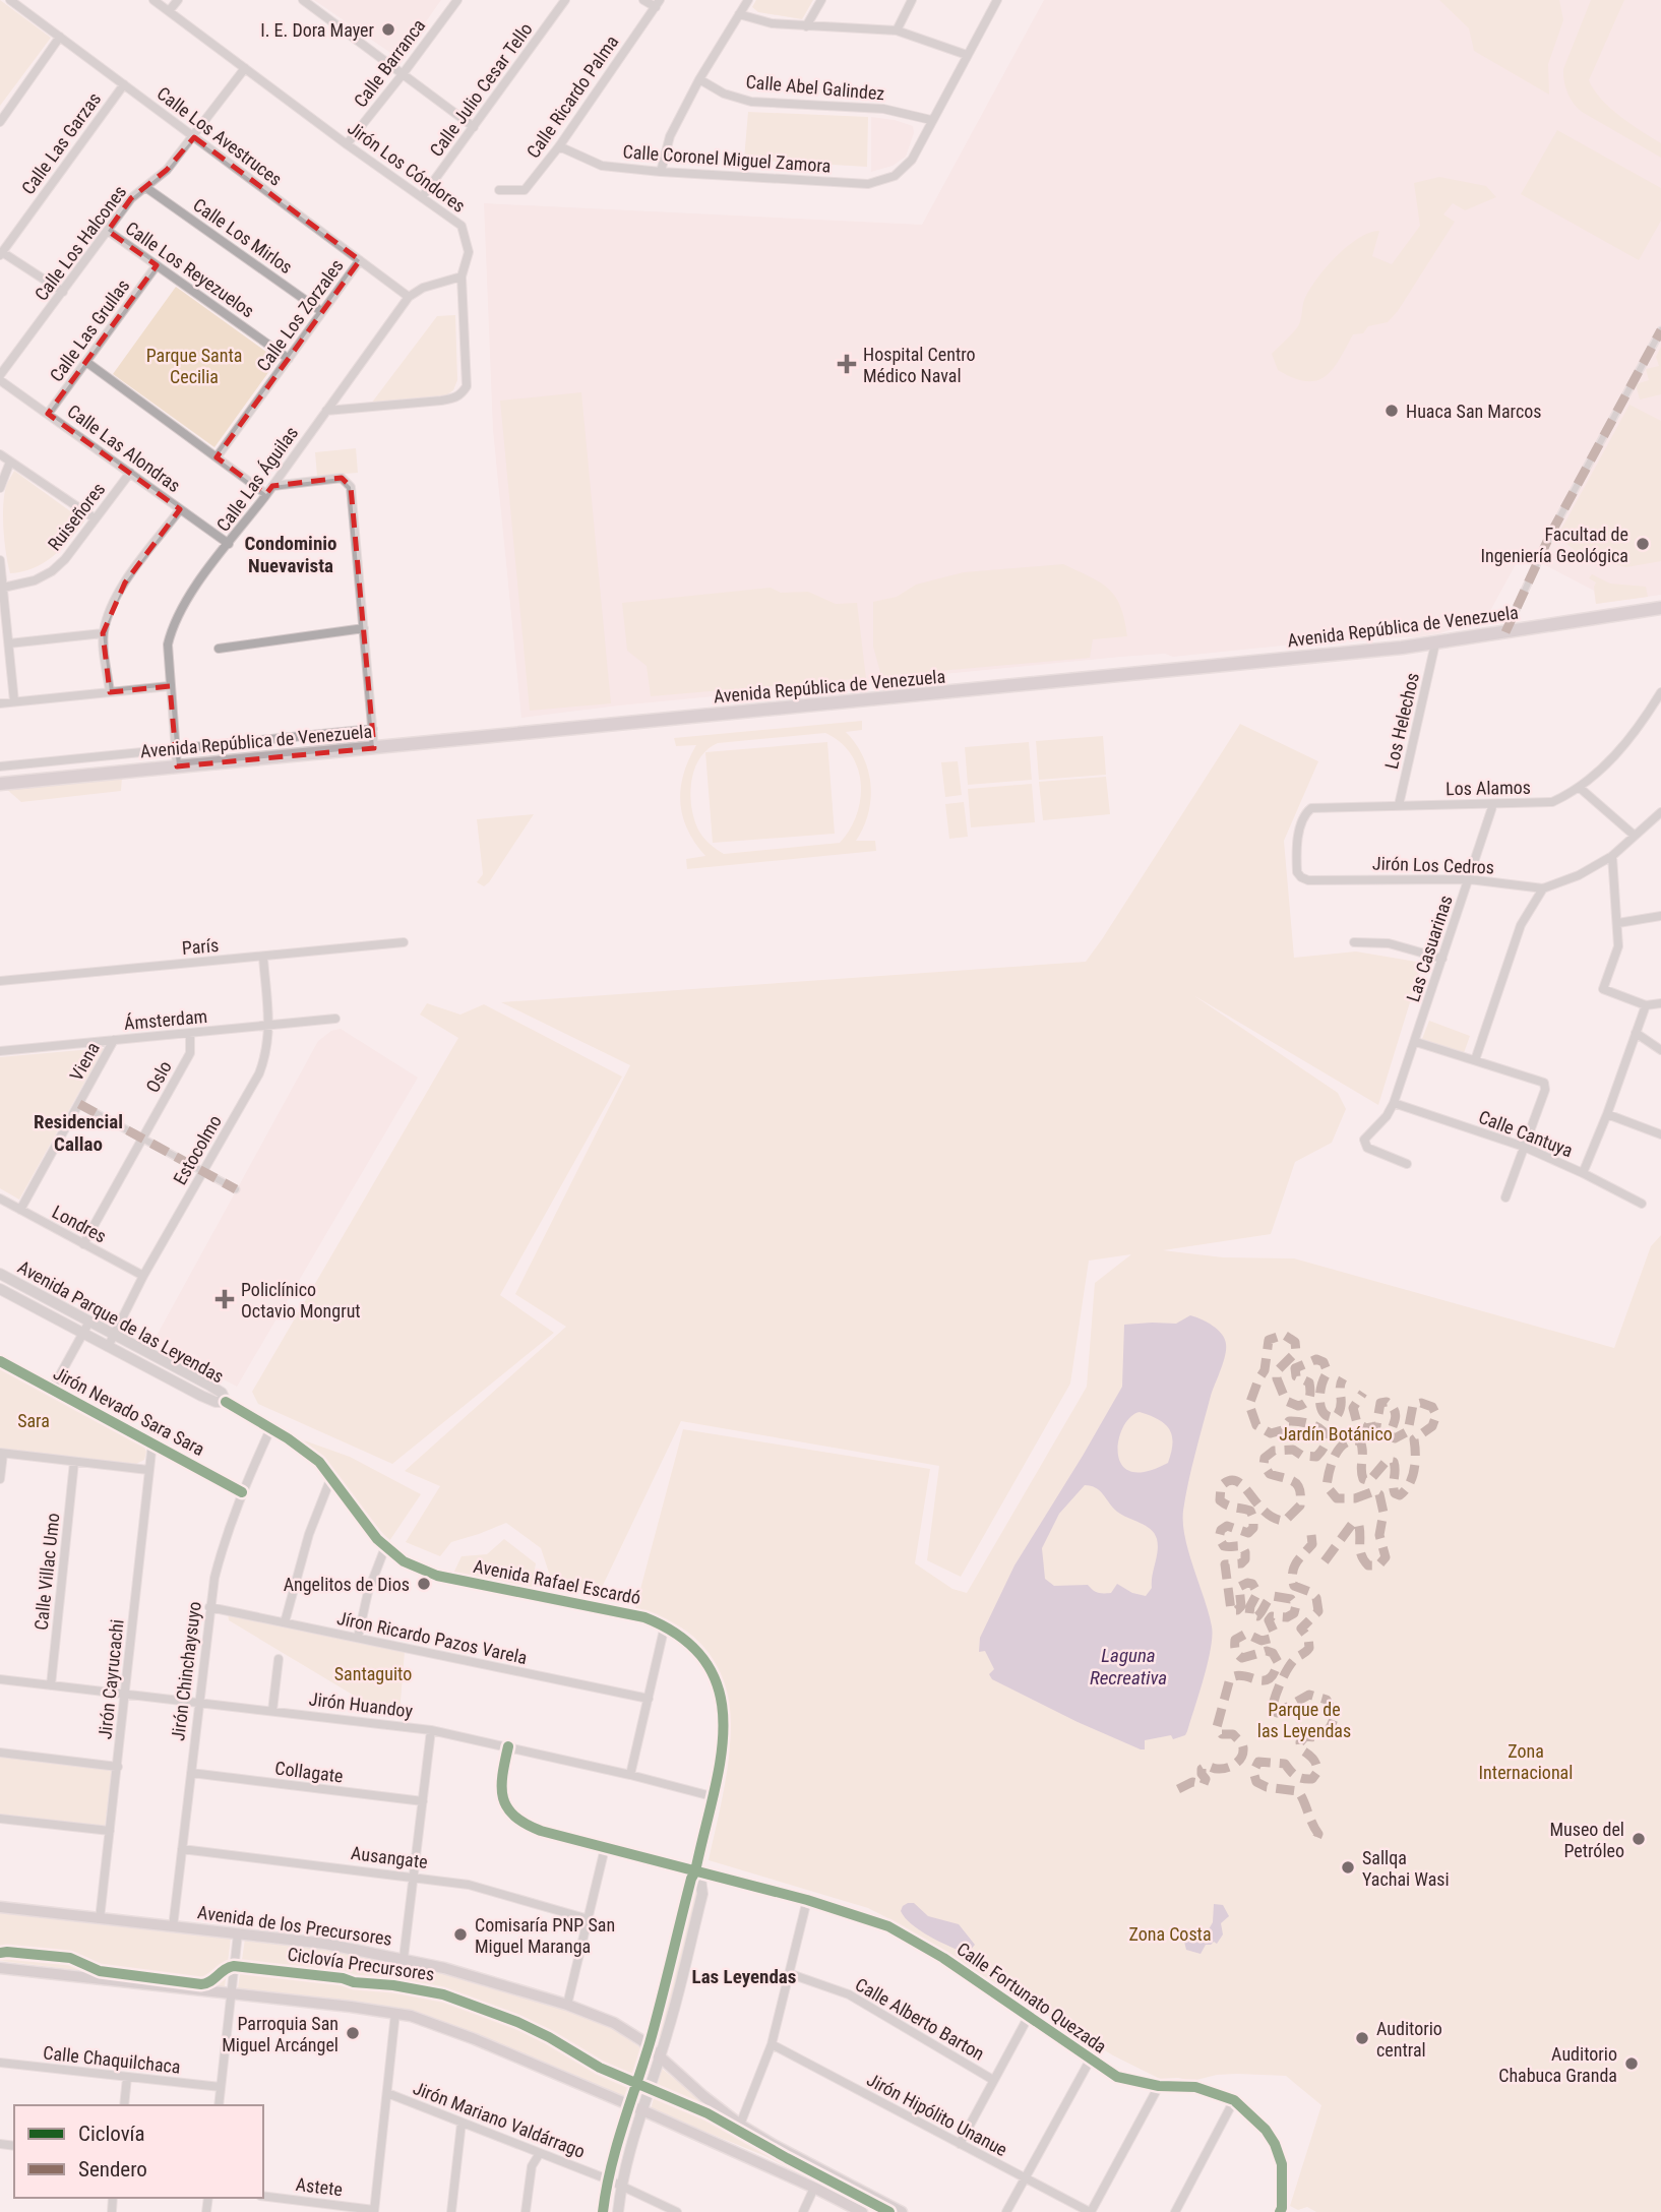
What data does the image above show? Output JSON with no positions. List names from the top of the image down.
{
  "streets": {
    "main road": ["Avenida República de Venezuela", "Avenida de los Precursores"],
    "street": [
      "Calle Barranca",
      "Calle Abel Galindez",
      "Calle Julio Cesar Tello",
      "Calle Ricardo Palma",
      "Calle Los Avestruces",
      "Calle Las Garzas",
      "Calle Coronel Miguel Zamora",
      "Jirón Los Cóndores",
      "Calle Los Mirlos",
      "Calle Los Halcones",
      "Calle Los Reyezuelos",
      "Calle Los Zorzales",
      "Calle Las Grullas",
      "Calle Las Alondras",
      "Calle Las Águilas",
      "Ruiseñores",
      "Los Helechos",
      "Los Alamos",
      "Jirón Los Cedros",
      "París",
      "Las Casuarinas",
      "Ámsterdam",
      "Viena",
      "Oslo",
      "Calle Cantuya",
      "Estocolmo",
      "Londres",
      "Avenida Parque de las Leyendas",
      "Jirón Nevado Sara Sara",
      "Calle Villac Umo",
      "Avenida Rafael Escardó",
      "Jíron Ricardo Pazos Varela",
      "Jirón Chinchaysuyo",
      "Jirón Cayrucachi",
      "Jirón Huandoy",
      "Collagate",
      "Ausangate",
      "Calle Fortunato Quezada",
      "Calle Alberto Barton",
      "Calle Chaquilchaca",
      "Jirón Hipólito Unanue",
      "Jirón Mariano Valdárrago",
      "Astete"
    ],
    "cycle path": ["Ciclovía Precursores"]
  },
  "crossings": [
    ["Calle Barranca", "Jirón Los Cóndores"],
    ["Calle Abel Galindez", "Calle Coronel Miguel Zamora"],
    ["Calle Julio Cesar Tello", "Jirón Los Cóndores"],
    ["Calle Ricardo Palma", "Calle Coronel Miguel Zamora"],
    ["Calle Los Avestruces", "Calle Las Garzas"],
    ["Calle Los Avestruces", "Calle Los Halcones"],
    ["Calle Los Avestruces", "Calle Los Zorzales"],
    ["Calle Los Avestruces", "Calle Las Águilas"],
    ["Jirón Los Cóndores", "Calle Los Halcones"],
    ["Jirón Los Cóndores", "Calle Las Águilas"],
    ["Calle Los Mirlos", "Calle Los Halcones"],
    ["Calle Los Mirlos", "Calle Los Zorzales"],
    ["Calle Los Halcones", "Calle Los Reyezuelos"],
    ["Calle Los Halcones", "Calle Las Alondras"],
    ["Calle Los Reyezuelos", "Calle Los Zorzales"],
    ["Calle Los Reyezuelos", "Calle Las Grullas"],
    ["Calle Las Grullas", "Calle Las Alondras"],
    ["Calle Las Alondras", "Calle Las Águilas"],
    ["Calle Las Alondras", "Ruiseñores"],
    ["Calle Las Águilas", "Avenida República de Venezuela"],
    ["Avenida República de Venezuela", "Los Helechos"],
    ["Los Helechos", "Los Alamos"],
    ["Los Alamos", "Jirón Los Cedros"],
    ["Los Alamos", "Las Casuarinas"],
    ["Jirón Los Cedros", "Las Casuarinas"],
    ["París", "Estocolmo"],
    ["Las Casuarinas", "Calle Cantuya"],
    ["Ámsterdam", "Viena"],
    ["Ámsterdam", "Oslo"],
    ["Ámsterdam", "Estocolmo"],
    ["Viena", "Londres"],
    ["Oslo", "Londres"],
    ["Estocolmo", "Londres"],
    ["Estocolmo", "Avenida Parque de las Leyendas"],
    ["Avenida Parque de las Leyendas", "Avenida Rafael Escardó"],
    ["Jirón Nevado Sara Sara", "Jirón Chinchaysuyo"],
    ["Jirón Nevado Sara Sara", "Jirón Cayrucachi"],
    ["Calle Villac Umo", "Jirón Huandoy"],
    ["Avenida Rafael Escardó", "Jirón Chinchaysuyo"],
    ["Avenida Rafael Escardó", "Jirón Huandoy"],
    ["Avenida Rafael Escardó", "Avenida de los Precursores"],
    ["Avenida Rafael Escardó", "Calle Fortunato Quezada"],
    ["Avenida Rafael Escardó", "Jirón Mariano Valdárrago"],
    ["Jíron Ricardo Pazos Varela", "Jirón Chinchaysuyo"],
    ["Jirón Chinchaysuyo", "Jirón Huandoy"],
    ["Jirón Chinchaysuyo", "Collagate"],
    ["Jirón Chinchaysuyo", "Ausangate"],
    ["Jirón Chinchaysuyo", "Avenida de los Precursores"],
    ["Jirón Cayrucachi", "Jirón Huandoy"],
    ["Jirón Cayrucachi", "Avenida de los Precursores"],
    ["Jirón Huandoy", "Calle Fortunato Quezada"]
  ],
  "districts": ["Condominio Nuevavista", "Residencial Callao", "Las Leyendas"],
  "water": ["Laguna Recreativa"],
  "parks": [
    "Parque Santa Cecilia",
    "Sara",
    "Jardín Botánico",
    "Santaguito",
    "Parque de las Leyendas",
    "Zona Internacional",
    "Zona Costa"
  ],
  "places": {
    "other": [
      "I. E. Dora Mayer",
      "Huaca San Marcos",
      "Facultad de Ingeniería Geológica",
      "Angelitos de Dios",
      "Museo del Petróleo",
      "Sallqa Yachai Wasi",
      "Comisaría PNP San Miguel Maranga",
      "Parroquia San Miguel Arcángel",
      "Auditorio central",
      "Auditorio Chabuca Granda"
    ],
    "health": ["Hospital Centro Médico Naval", "Policlínico Octavio Mongrut"]
  },
  "legend": ["Ciclovía", "Sendero"]
}
